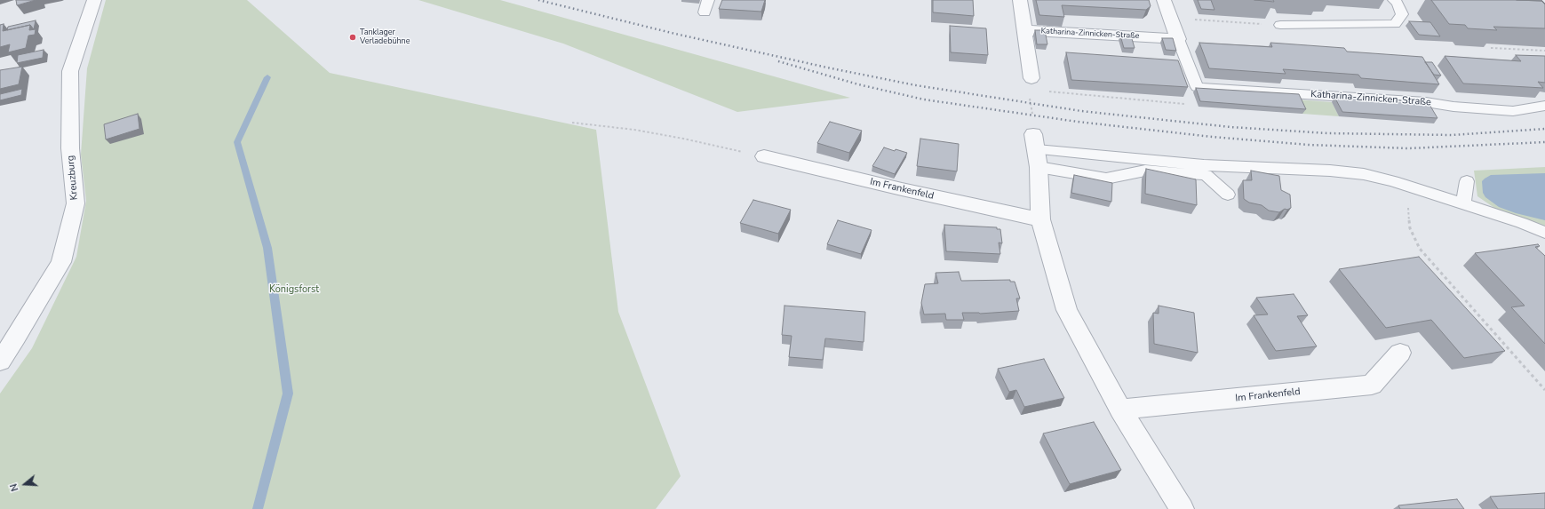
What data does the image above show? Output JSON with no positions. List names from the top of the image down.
{
  "streets": {
    "street": ["Katharina-Zinnicken-Straße", "Kreuzburg", "Im Frankenfeld"]
  },
  "parks": ["Königsforst"],
  "places": ["Tanklager Verladebühne"],
  "north": "left"
}
